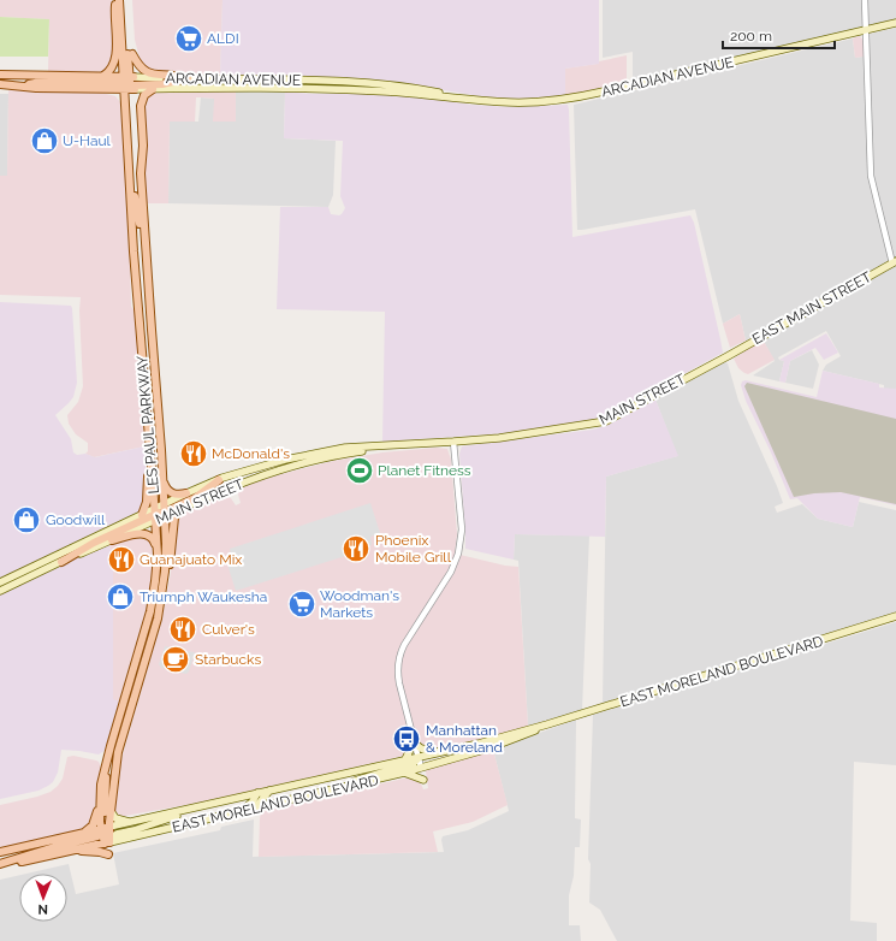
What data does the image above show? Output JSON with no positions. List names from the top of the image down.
{
  "streets": {
    "main road": [
      "ARCADIAN AVENUE",
      "EAST MAIN STREET",
      "MAIN STREET",
      "LES PAUL PARKWAY",
      "EAST MORELAND BOULEVARD"
    ]
  },
  "crossings": [
    ["ARCADIAN AVENUE", "LES PAUL PARKWAY"],
    ["EAST MAIN STREET", "MAIN STREET"],
    ["MAIN STREET", "LES PAUL PARKWAY"],
    ["LES PAUL PARKWAY", "EAST MORELAND BOULEVARD"]
  ],
  "places": {
    "supermarket": ["ALDI", "Woodman's Markets"],
    "shop": ["U-Haul", "Goodwill", "Triumph Waukesha"],
    "restaurant": [
      "McDonald's",
      "Phoenix Mobile Grill",
      "Guanajuato Mix",
      "Culver's"
    ],
    "sports": ["Planet Fitness"],
    "cafe": ["Starbucks"],
    "bus stop": ["Manhattan & Moreland"]
  },
  "scale_bar": "200 m",
  "north": "bottom"
}
